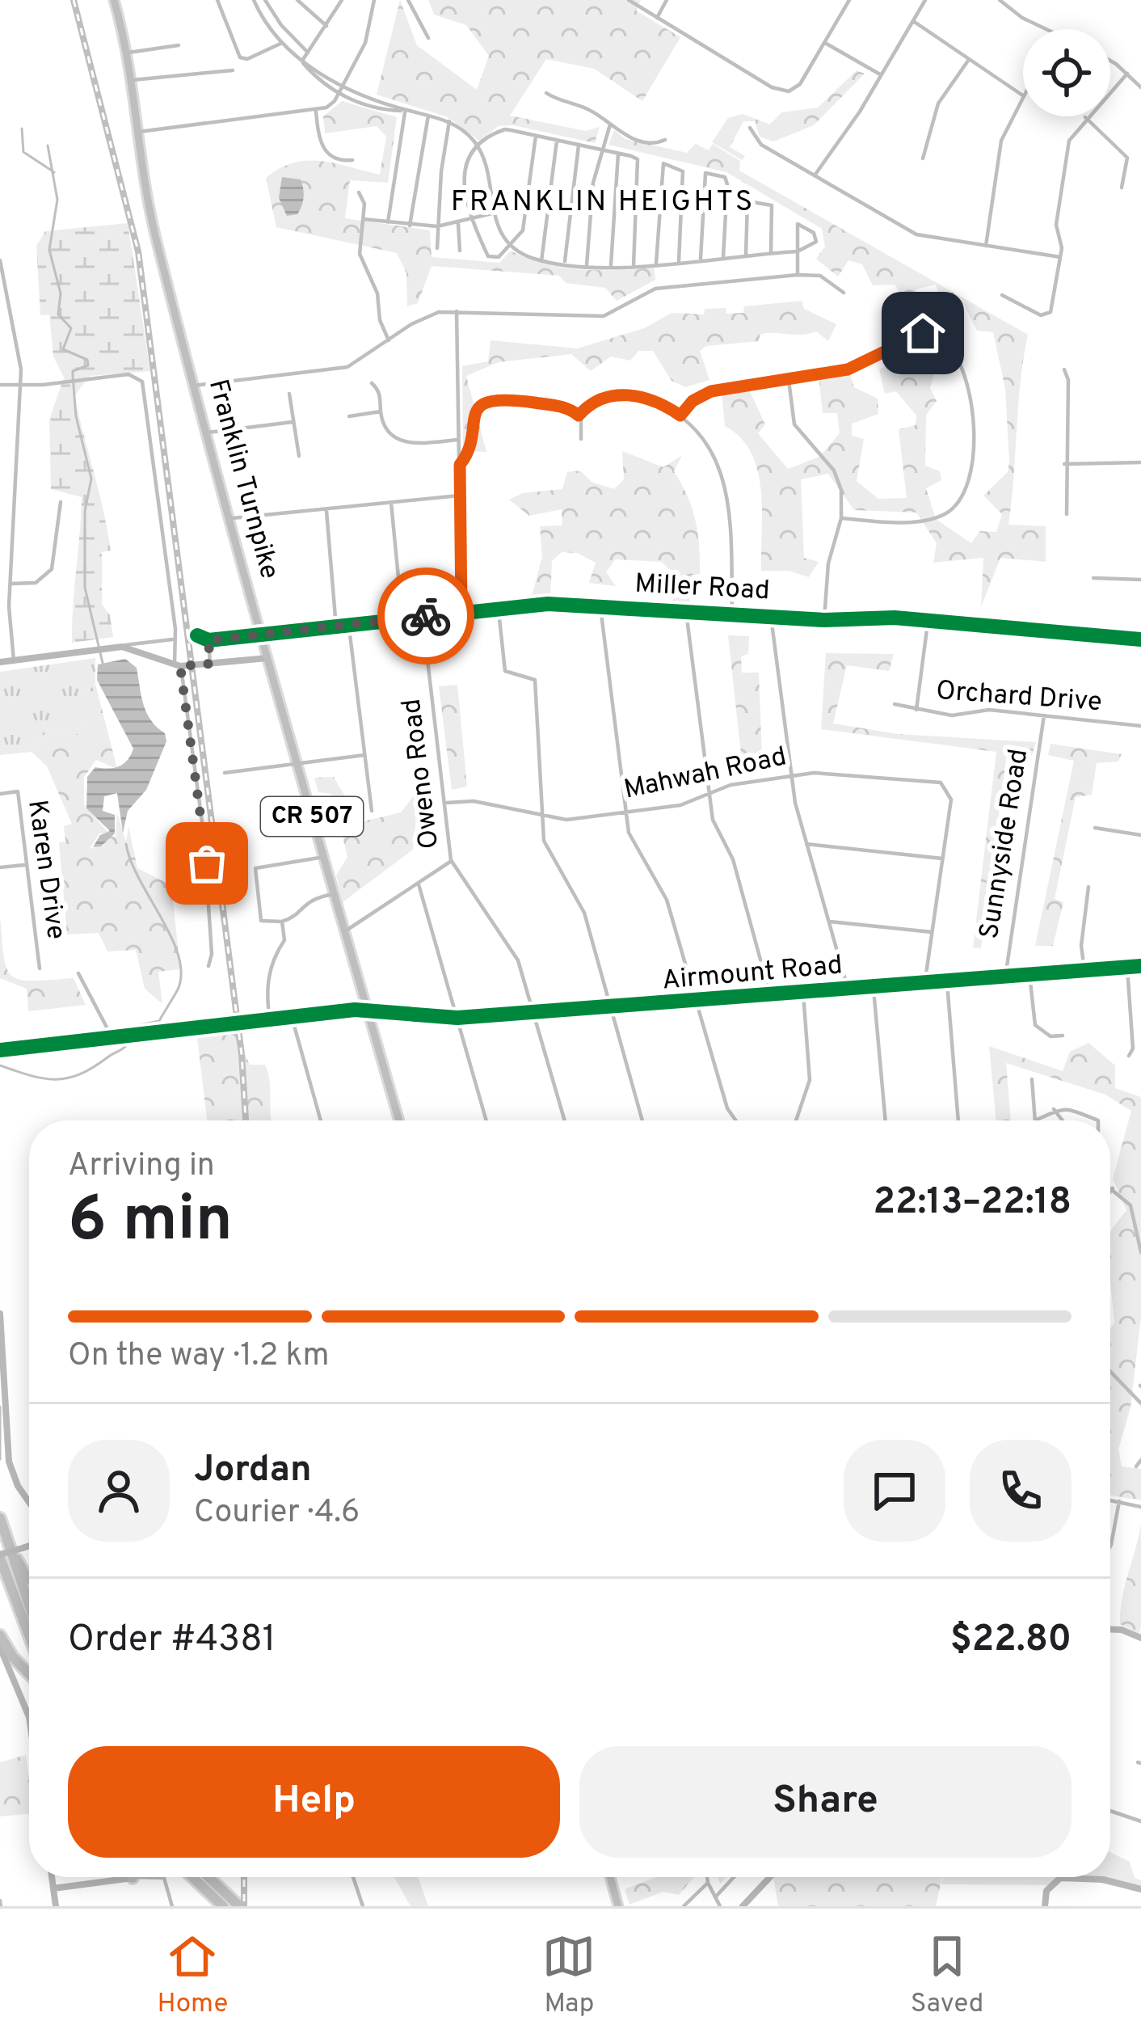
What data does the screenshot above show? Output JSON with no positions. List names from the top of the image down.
{
  "streets": {
    "main road": ["Franklin Turnpike", "CR 507"],
    "street": [
      "Miller Road",
      "Orchard Drive",
      "Oweno Road",
      "Mahwah Road",
      "Sunnyside Road",
      "Karen Drive",
      "Airmount Road"
    ]
  },
  "crossings": [
    ["Franklin Turnpike", "Miller Road"],
    ["Franklin Turnpike", "Airmount Road"],
    ["Miller Road", "Oweno Road"],
    ["Orchard Drive", "Sunnyside Road"],
    ["Oweno Road", "Mahwah Road"],
    ["Oweno Road", "Airmount Road"],
    ["Mahwah Road", "Airmount Road"],
    ["Sunnyside Road", "Airmount Road"]
  ],
  "districts": ["FRANKLIN HEIGHTS"],
  "page": {
    "heading": ["6 min", "Arriving in", "22:13–22:18"],
    "panel": [
      "Jordan",
      "Courier · 4.6",
      "Order #4381",
      "$22.80"
    ],
    "bar": "On the way · 1.2 km",
    "buttons": ["Help", "Share"],
    "tabs": ["Home", "Map", "Saved"]
  }
}
